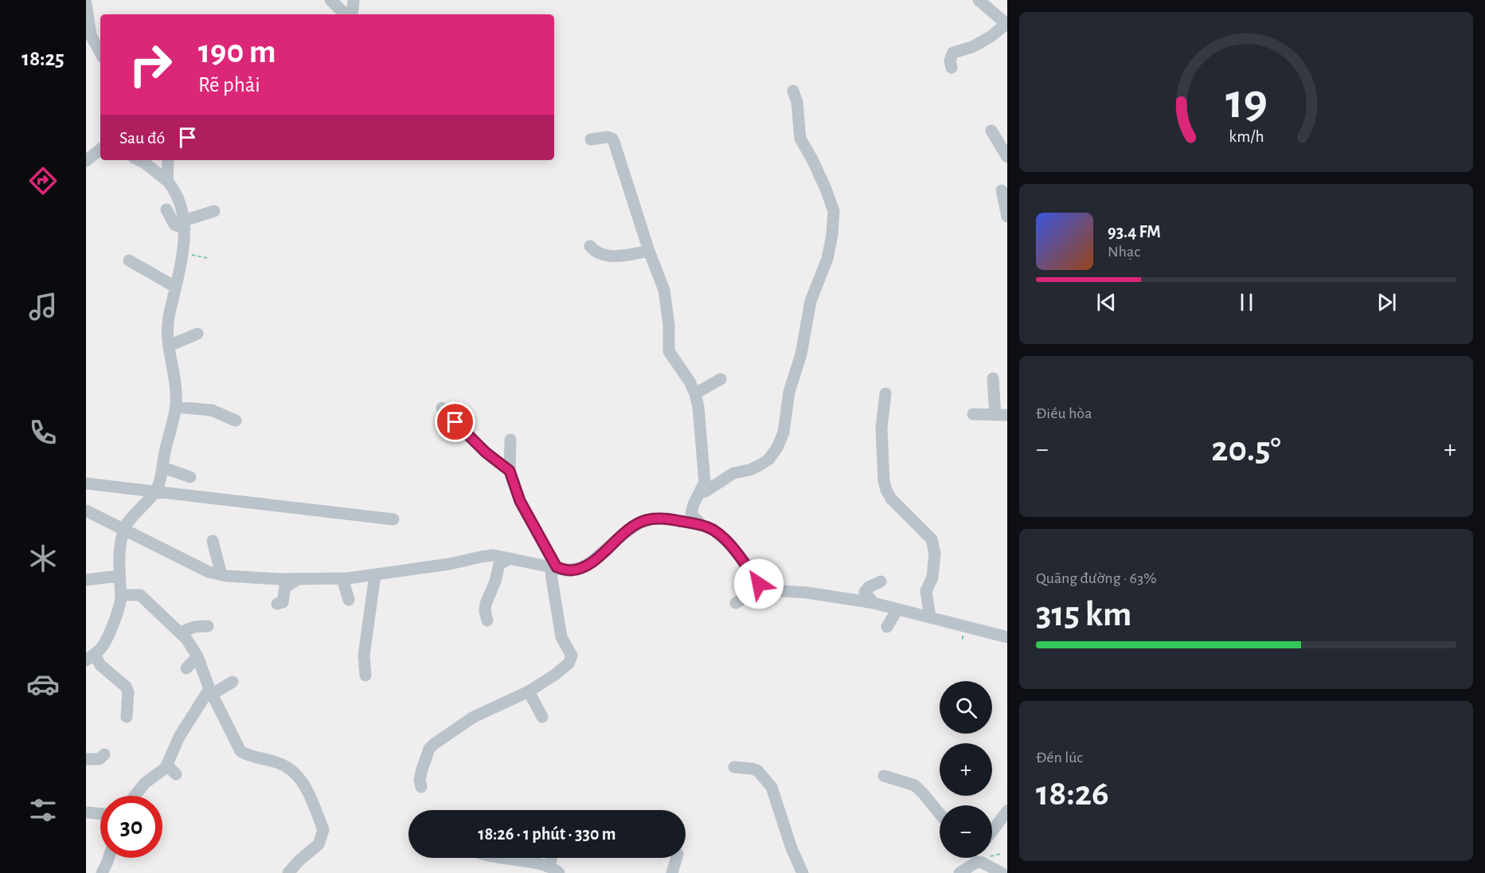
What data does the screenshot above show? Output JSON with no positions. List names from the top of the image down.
{
  "page": {
    "tabs": "18:25",
    "turn": ["190 m", "Rẽ phải"],
    "then": "Sau đó",
    "song": ["93.4 FM", "Nhạc"],
    "tile": [
      "Điều hòa",
      ["Quãng đường · 63%", "315 km"],
      ["Đến lúc", "18:26"]
    ],
    "heat": ["−", "20.5°", "+"],
    "map_buttons": ["+", "−"],
    "limit": "30",
    "trip": "18:26 · 1 phút · 330 m",
    "gauge": ["19", "km/h"]
  }
}
